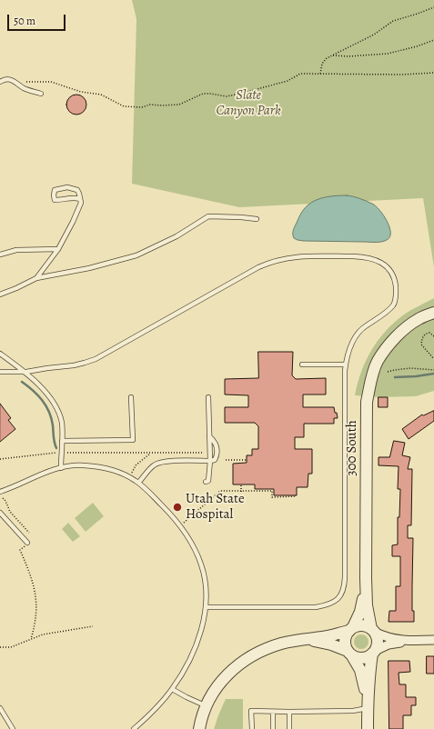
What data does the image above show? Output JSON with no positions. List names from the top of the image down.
{
  "streets": {
    "street": ["300 South"]
  },
  "parks": ["Slate Canyon Park"],
  "places": ["Utah State Hospital"],
  "scale_bar": "50 m"
}
